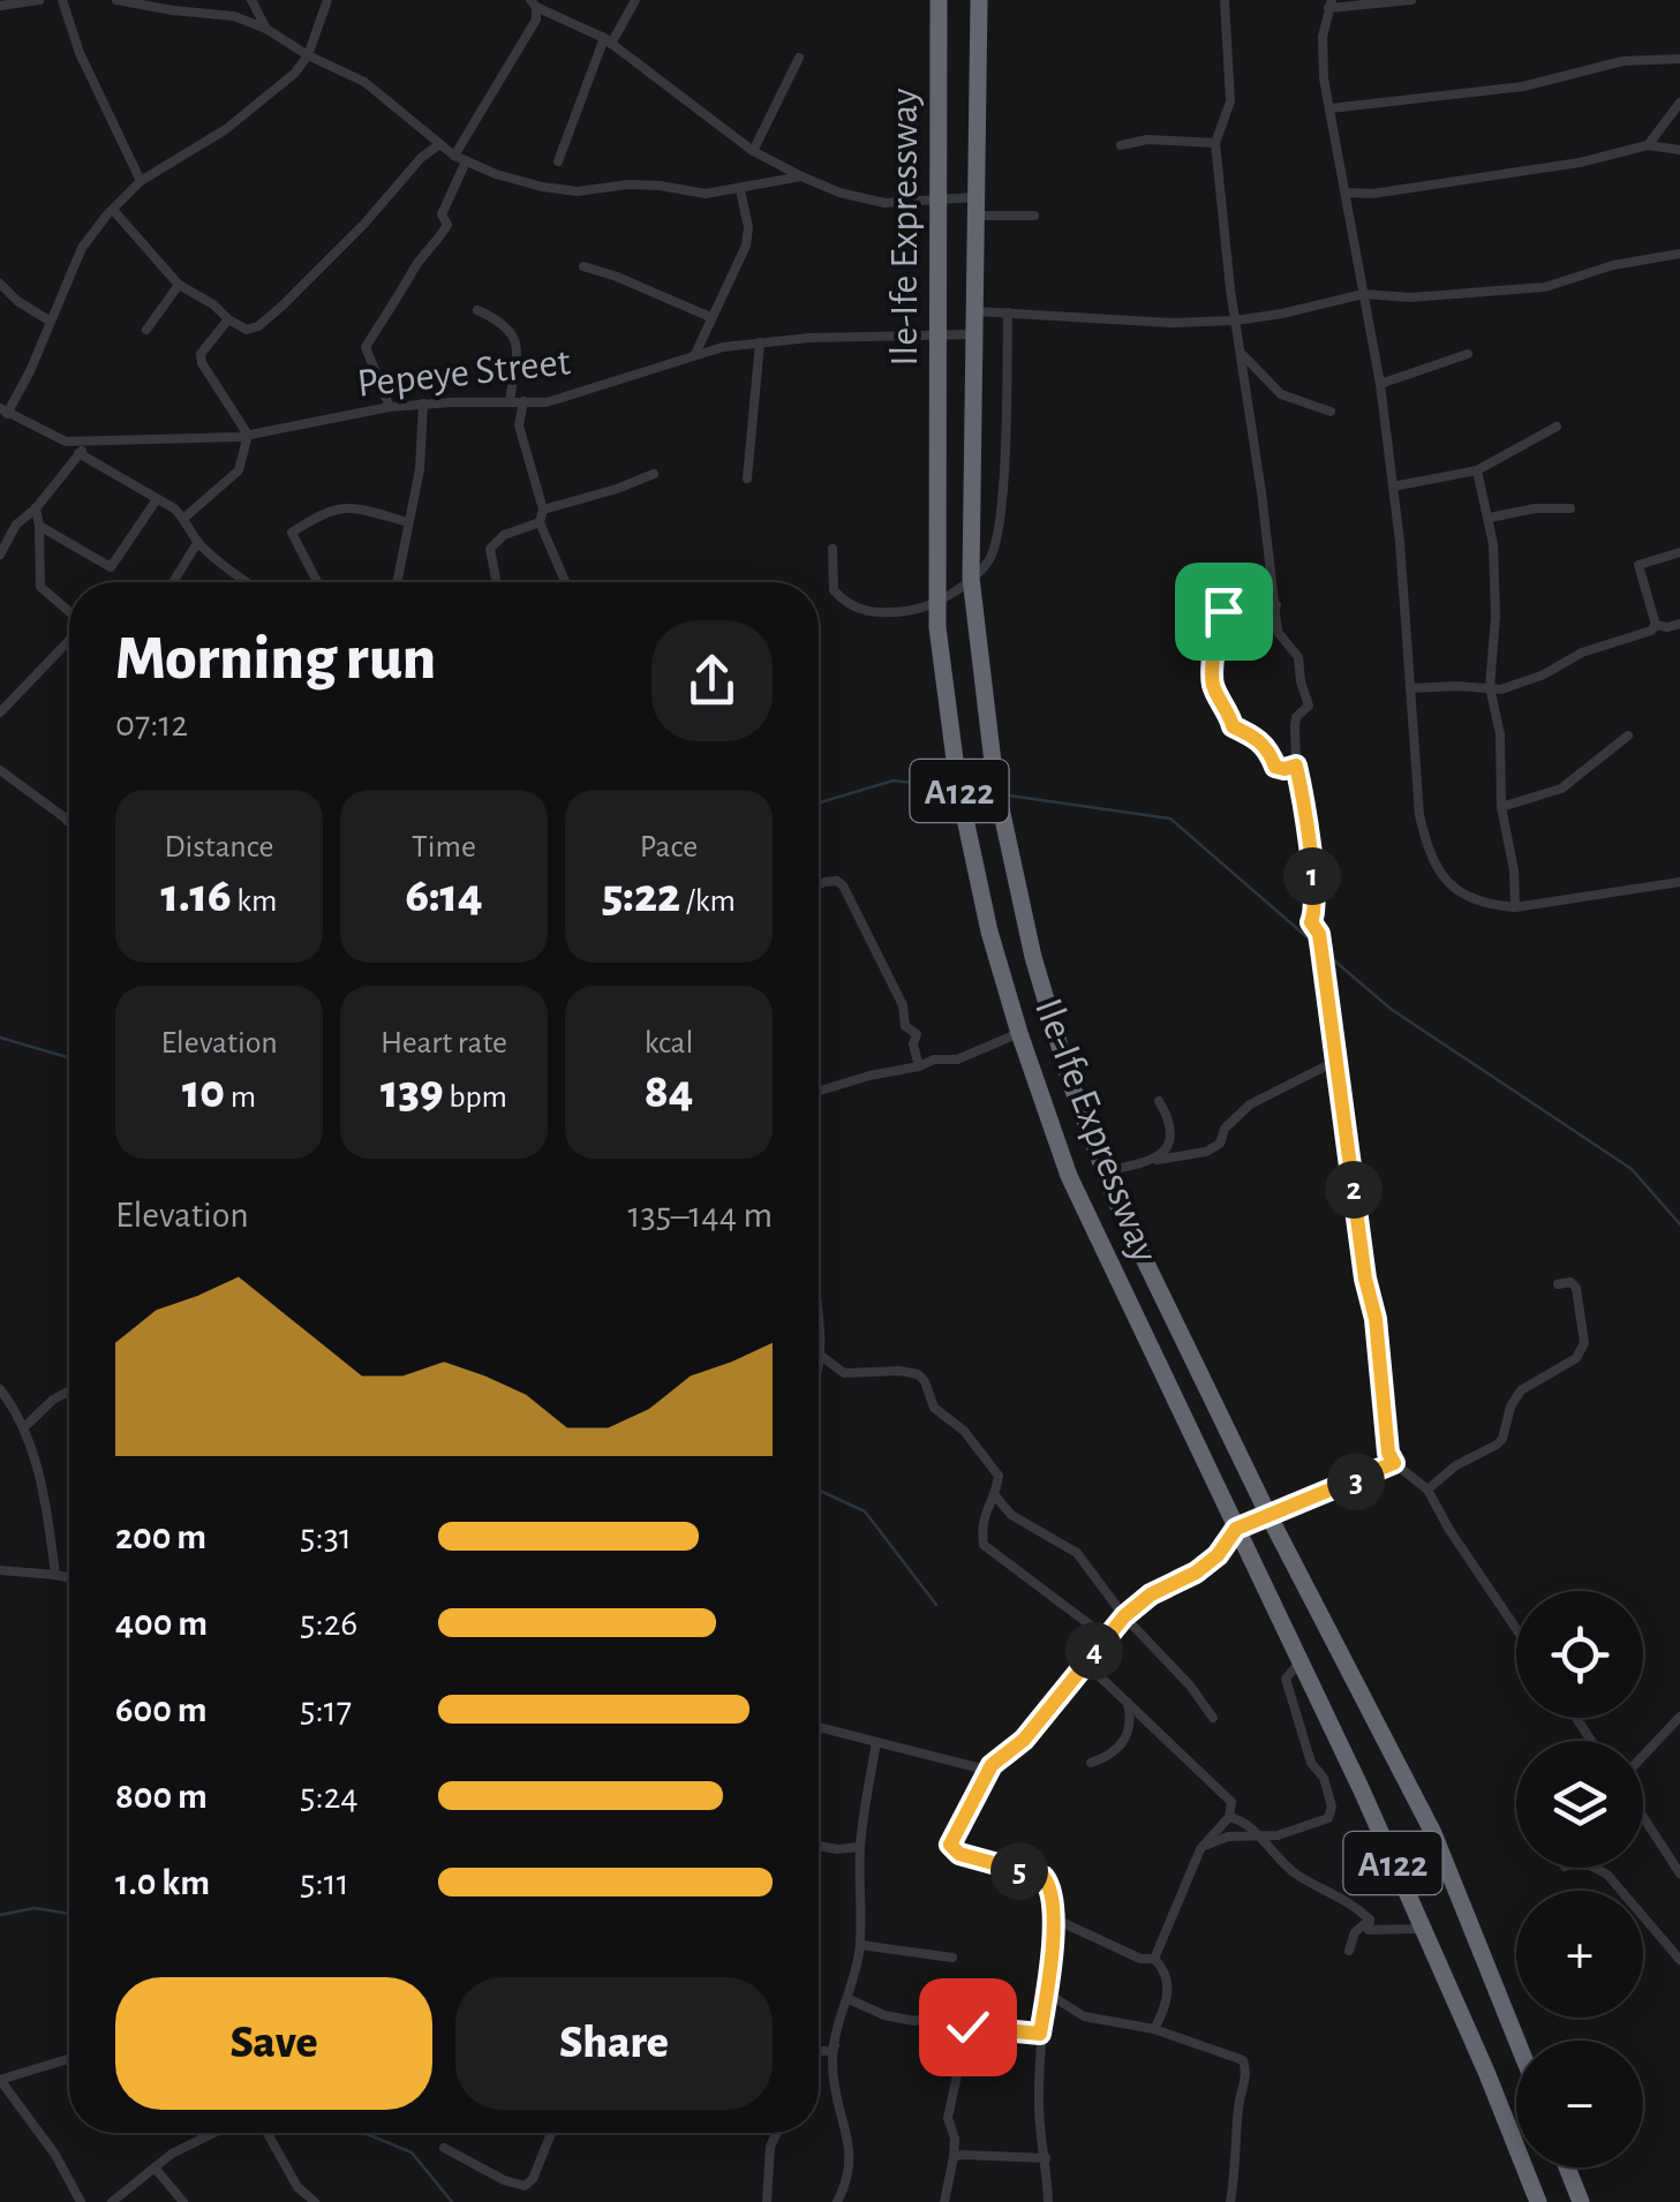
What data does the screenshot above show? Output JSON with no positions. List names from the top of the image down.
{
  "streets": {
    "highway": ["Ile-Ife Expressway", "A122"],
    "street": ["Pepeye Street"]
  },
  "crossings": [
    ["Ile-Ife Expressway", "Pepeye Street"]
  ],
  "page": {
    "heading": ["Morning run", "07:12"],
    "stats": [
      ["Distance", "1.16 km"],
      ["Time", "6:14"],
      ["Pace", "5:22 /km"],
      ["Elevation", "10 m"],
      ["Heart rate", "139 bpm"],
      ["kcal", "84"]
    ],
    "pins": [
      "1",
      "2",
      "3",
      "4",
      "5"
    ],
    "chart": ["Elevation", "135–144 m"],
    "list": [
      {
        "name": "200 m",
        "note": "5:31"
      },
      {
        "name": "400 m",
        "note": "5:26"
      },
      {
        "name": "600 m",
        "note": "5:17"
      },
      {
        "name": "800 m",
        "note": "5:24"
      },
      {
        "name": "1.0 km",
        "note": "5:11"
      }
    ],
    "map_buttons": ["+", "−"],
    "buttons": ["Save", "Share"]
  }
}
